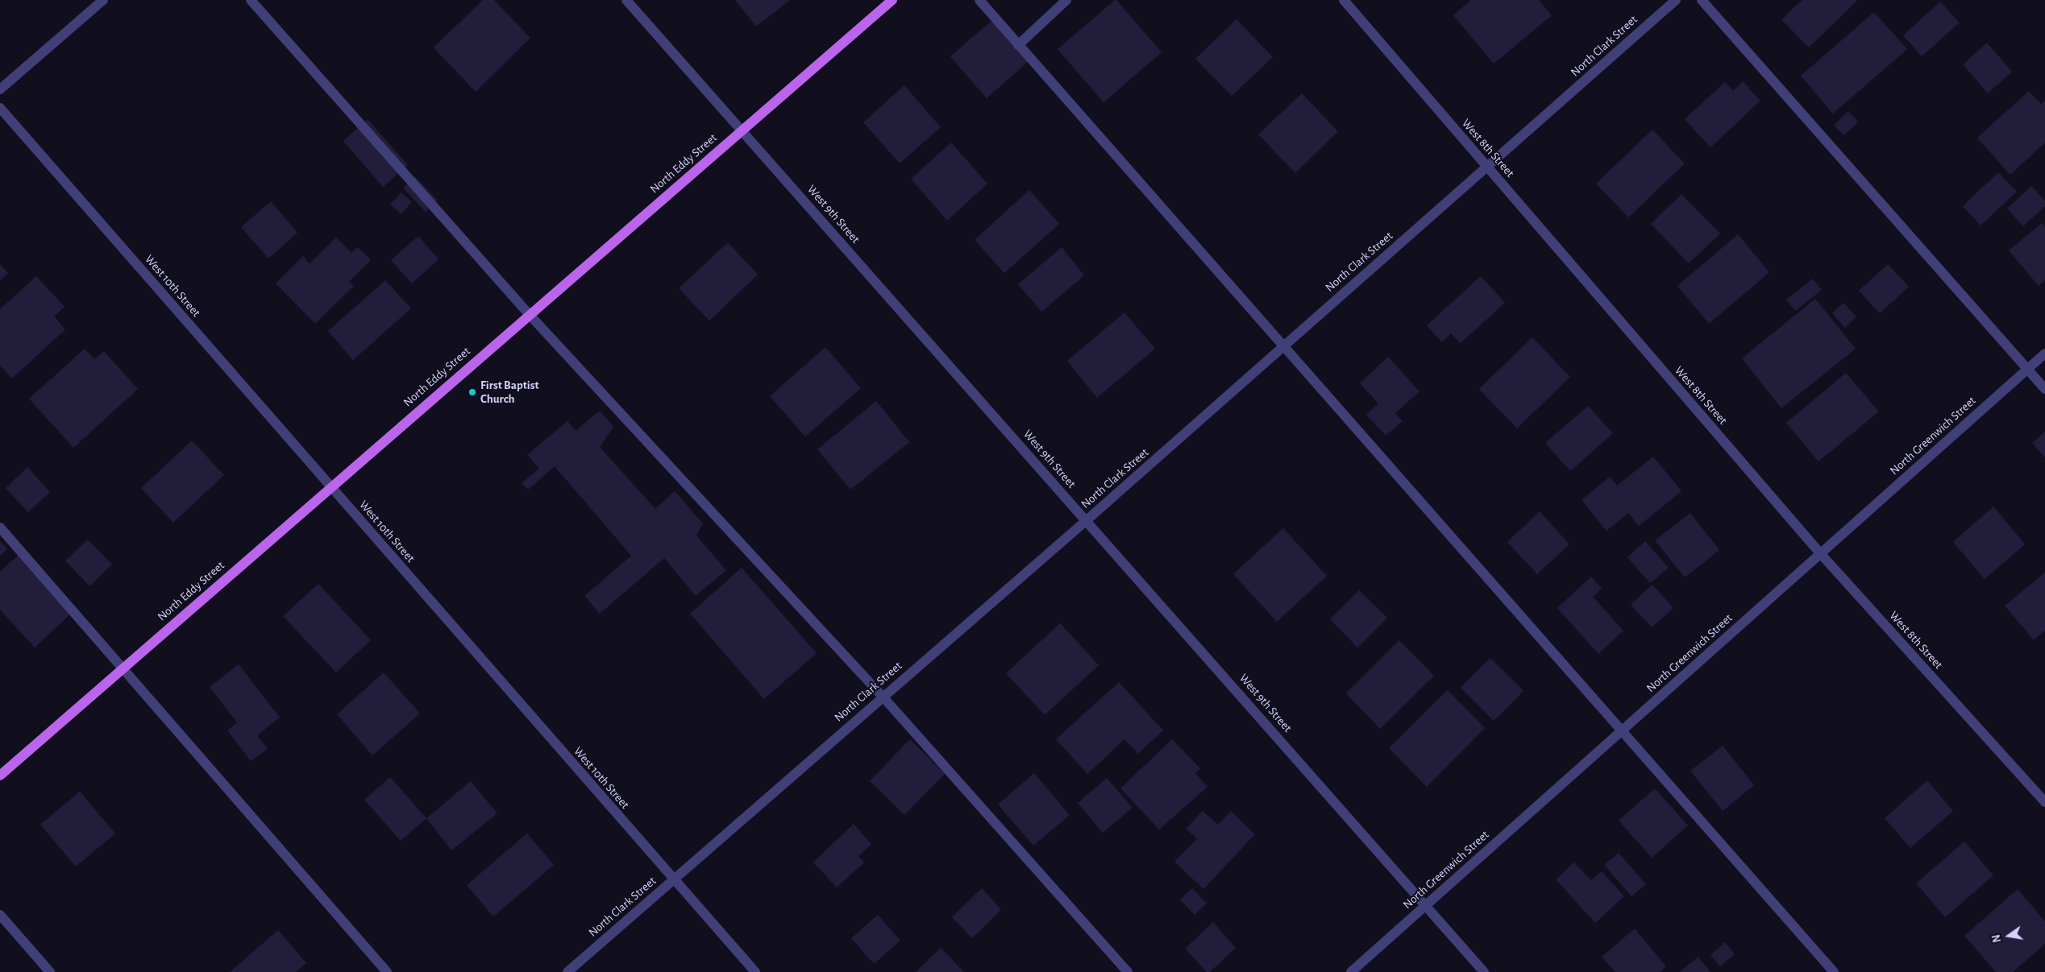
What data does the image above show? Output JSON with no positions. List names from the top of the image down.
{
  "streets": {
    "main road": ["North Eddy Street"],
    "street": [
      "North Clark Street",
      "West 8th Street",
      "West 9th Street",
      "West 10th Street",
      "North Greenwich Street"
    ]
  },
  "crossings": [
    ["North Clark Street", "West 8th Street"],
    ["North Clark Street", "West 9th Street"],
    ["North Clark Street", "West 10th Street"],
    ["West 8th Street", "North Greenwich Street"],
    ["North Eddy Street", "West 9th Street"],
    ["North Eddy Street", "West 10th Street"],
    ["West 9th Street", "North Greenwich Street"]
  ],
  "places": ["First Baptist Church"],
  "north": "left"
}
